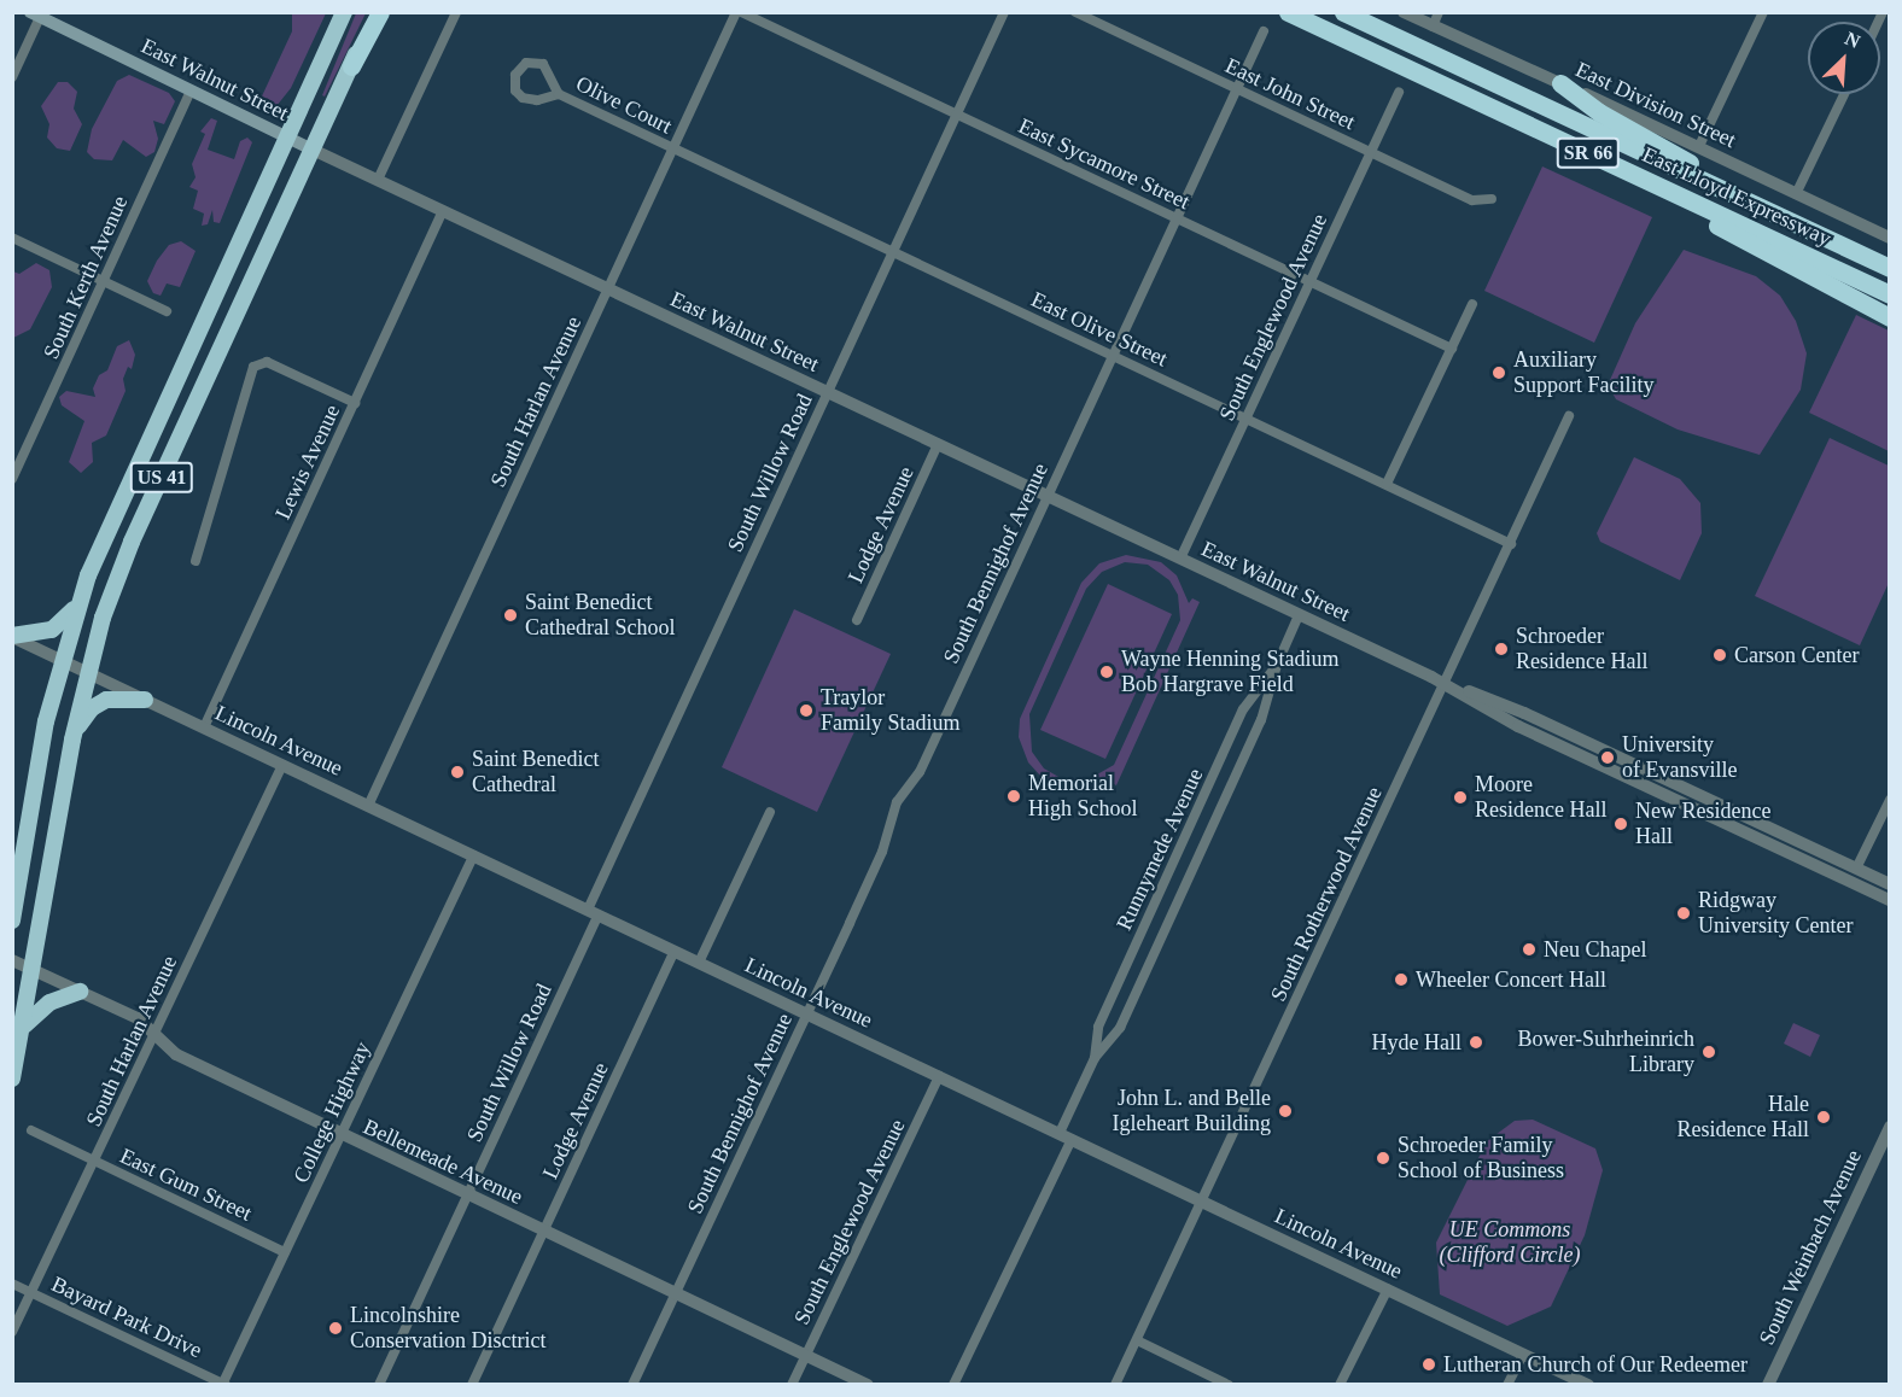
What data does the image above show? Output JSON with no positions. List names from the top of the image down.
{
  "streets": {
    "highway": ["SR 66", "East Lloyd Expressway", "US 41"],
    "main road": ["East Walnut Street"],
    "street": [
      "East John Street",
      "Olive Court",
      "East Division Street",
      "East Sycamore Street",
      "South Kerth Avenue",
      "South Englewood Avenue",
      "East Olive Street",
      "South Harlan Avenue",
      "Lewis Avenue",
      "South Willow Road",
      "Lodge Avenue",
      "South Bennighof Avenue",
      "Lincoln Avenue",
      "Runnymede Avenue",
      "South Rotherwood Avenue",
      "College Highway",
      "Bellemeade Avenue",
      "East Gum Street",
      "South Weinbach Avenue",
      "Bayard Park Drive"
    ]
  },
  "crossings": [
    ["East Walnut Street", "South Kerth Avenue"],
    ["East Walnut Street", "South Englewood Avenue"],
    ["East Walnut Street", "South Harlan Avenue"],
    ["East Walnut Street", "Lewis Avenue"],
    ["East Walnut Street", "South Willow Road"],
    ["East Walnut Street", "US 41"],
    ["East Walnut Street", "Lodge Avenue"],
    ["East Walnut Street", "South Bennighof Avenue"],
    ["East Walnut Street", "Runnymede Avenue"],
    ["East Walnut Street", "South Rotherwood Avenue"],
    ["East John Street", "South Englewood Avenue"],
    ["East John Street", "South Bennighof Avenue"],
    ["Olive Court", "East Olive Street"],
    ["Olive Court", "South Harlan Avenue"],
    ["East Sycamore Street", "South Englewood Avenue"],
    ["East Sycamore Street", "South Willow Road"],
    ["East Sycamore Street", "South Bennighof Avenue"],
    ["South Englewood Avenue", "East Olive Street"],
    ["South Englewood Avenue", "Lincoln Avenue"],
    ["South Englewood Avenue", "Bellemeade Avenue"],
    ["East Olive Street", "South Harlan Avenue"],
    ["East Olive Street", "South Willow Road"],
    ["East Olive Street", "South Bennighof Avenue"],
    ["East Olive Street", "South Rotherwood Avenue"],
    ["South Harlan Avenue", "Lincoln Avenue"],
    ["South Harlan Avenue", "Bellemeade Avenue"],
    ["South Harlan Avenue", "East Gum Street"],
    ["South Harlan Avenue", "Bayard Park Drive"],
    ["Lewis Avenue", "Lincoln Avenue"],
    ["South Willow Road", "Lincoln Avenue"],
    ["South Willow Road", "Bellemeade Avenue"],
    ["US 41", "Lincoln Avenue"],
    ["US 41", "Bellemeade Avenue"],
    ["Lodge Avenue", "Lincoln Avenue"],
    ["Lodge Avenue", "Bellemeade Avenue"],
    ["South Bennighof Avenue", "Lincoln Avenue"],
    ["South Bennighof Avenue", "Bellemeade Avenue"],
    ["Lincoln Avenue", "Runnymede Avenue"],
    ["Lincoln Avenue", "South Rotherwood Avenue"],
    ["Lincoln Avenue", "College Highway"],
    ["College Highway", "Bellemeade Avenue"],
    ["College Highway", "East Gum Street"],
    ["College Highway", "Bayard Park Drive"]
  ],
  "parks": ["UE Commons (Clifford Circle)"],
  "places": [
    "Auxiliary Support Facility",
    "Saint Benedict Cathedral School",
    "Schroeder Residence Hall",
    "Carson Center",
    "Wayne Henning Stadium Bob Hargrave Field",
    "Traylor Family Stadium",
    "University of Evansville",
    "Saint Benedict Cathedral",
    "Memorial High School",
    "Moore Residence Hall",
    "New Residence Hall",
    "Ridgway University Center",
    "Neu Chapel",
    "Wheeler Concert Hall",
    "Hyde Hall",
    "Bower-Suhrheinrich Library",
    "John L. and Belle Igleheart Building",
    "Hale Residence Hall",
    "Schroeder Family School of Business",
    "Lincolnshire Conservation Disctrict",
    "Lutheran Church of Our Redeemer"
  ],
  "north": "top right"
}
